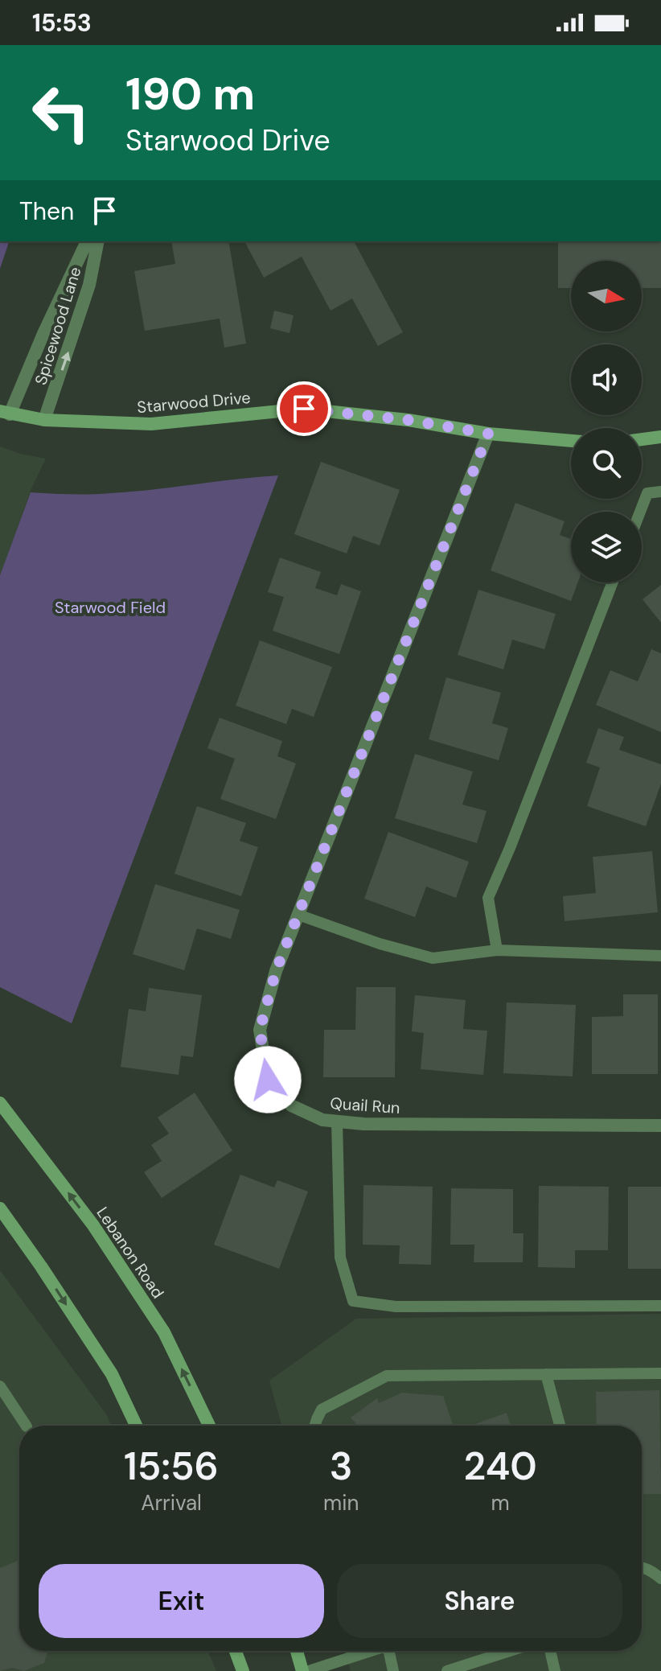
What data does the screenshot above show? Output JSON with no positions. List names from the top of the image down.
{
  "streets": {
    "main road": ["Starwood Drive", "Lebanon Road"],
    "street": ["Spicewood Lane", "Quail Run"]
  },
  "crossings": [
    ["Spicewood Lane", "Starwood Drive"],
    ["Starwood Drive", "Quail Run"]
  ],
  "parks": ["Starwood Field"],
  "north": "right",
  "page": {
    "status": "15:53",
    "turn": ["190 m", "Starwood Drive"],
    "then": "Then",
    "eta": [
      "15:56",
      "Arrival",
      "3",
      "min",
      "240",
      "m"
    ],
    "buttons": ["Exit", "Share"]
  }
}
